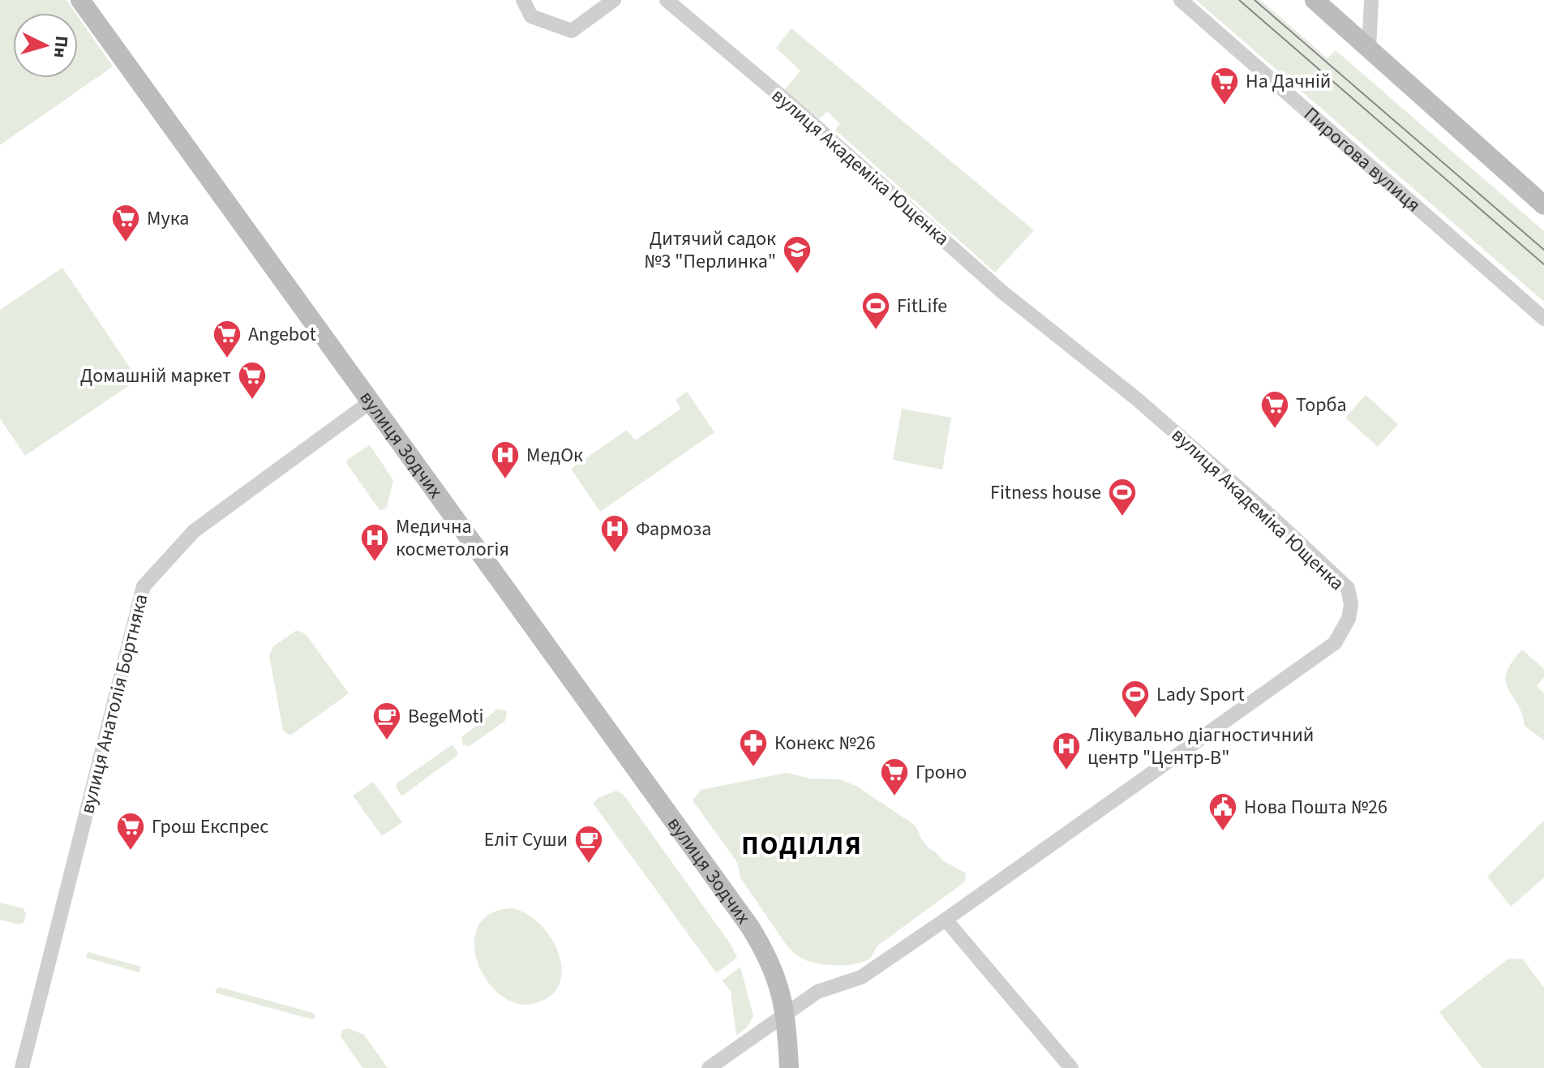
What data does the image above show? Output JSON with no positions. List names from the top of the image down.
{
  "streets": {
    "main road": ["вулиця Зодчих"],
    "street": ["Пирогова вулиця", "вулиця Академіка Ющенка", "вулиця Анатолія Бортняка"]
  },
  "crossings": [
    ["вулиця Академіка Ющенка", "вулиця Зодчих"],
    ["вулиця Зодчих", "вулиця Анатолія Бортняка"]
  ],
  "districts": ["ПОДІЛЛЯ"],
  "places": {
    "supermarket": [
      "На Дачній",
      "Мука",
      "Angebot",
      "Домашній маркет",
      "Торба",
      "Гроно",
      "Грош Експрес"
    ],
    "school or university": ["Дитячий садок №3 \"Перлинка\""],
    "sports": ["FitLife", "Fitness house", "Lady Sport"],
    "hospital": [
      "МедОк",
      "Фармоза",
      "Медична косметологія",
      "Лікувально діагностичний центр \"Центр-В\""
    ],
    "cafe": ["BegeMoti", "Еліт Суши"],
    "pharmacy": ["Конекс №26"],
    "public building": ["Нова Пошта №26"]
  },
  "north": "right"
}
